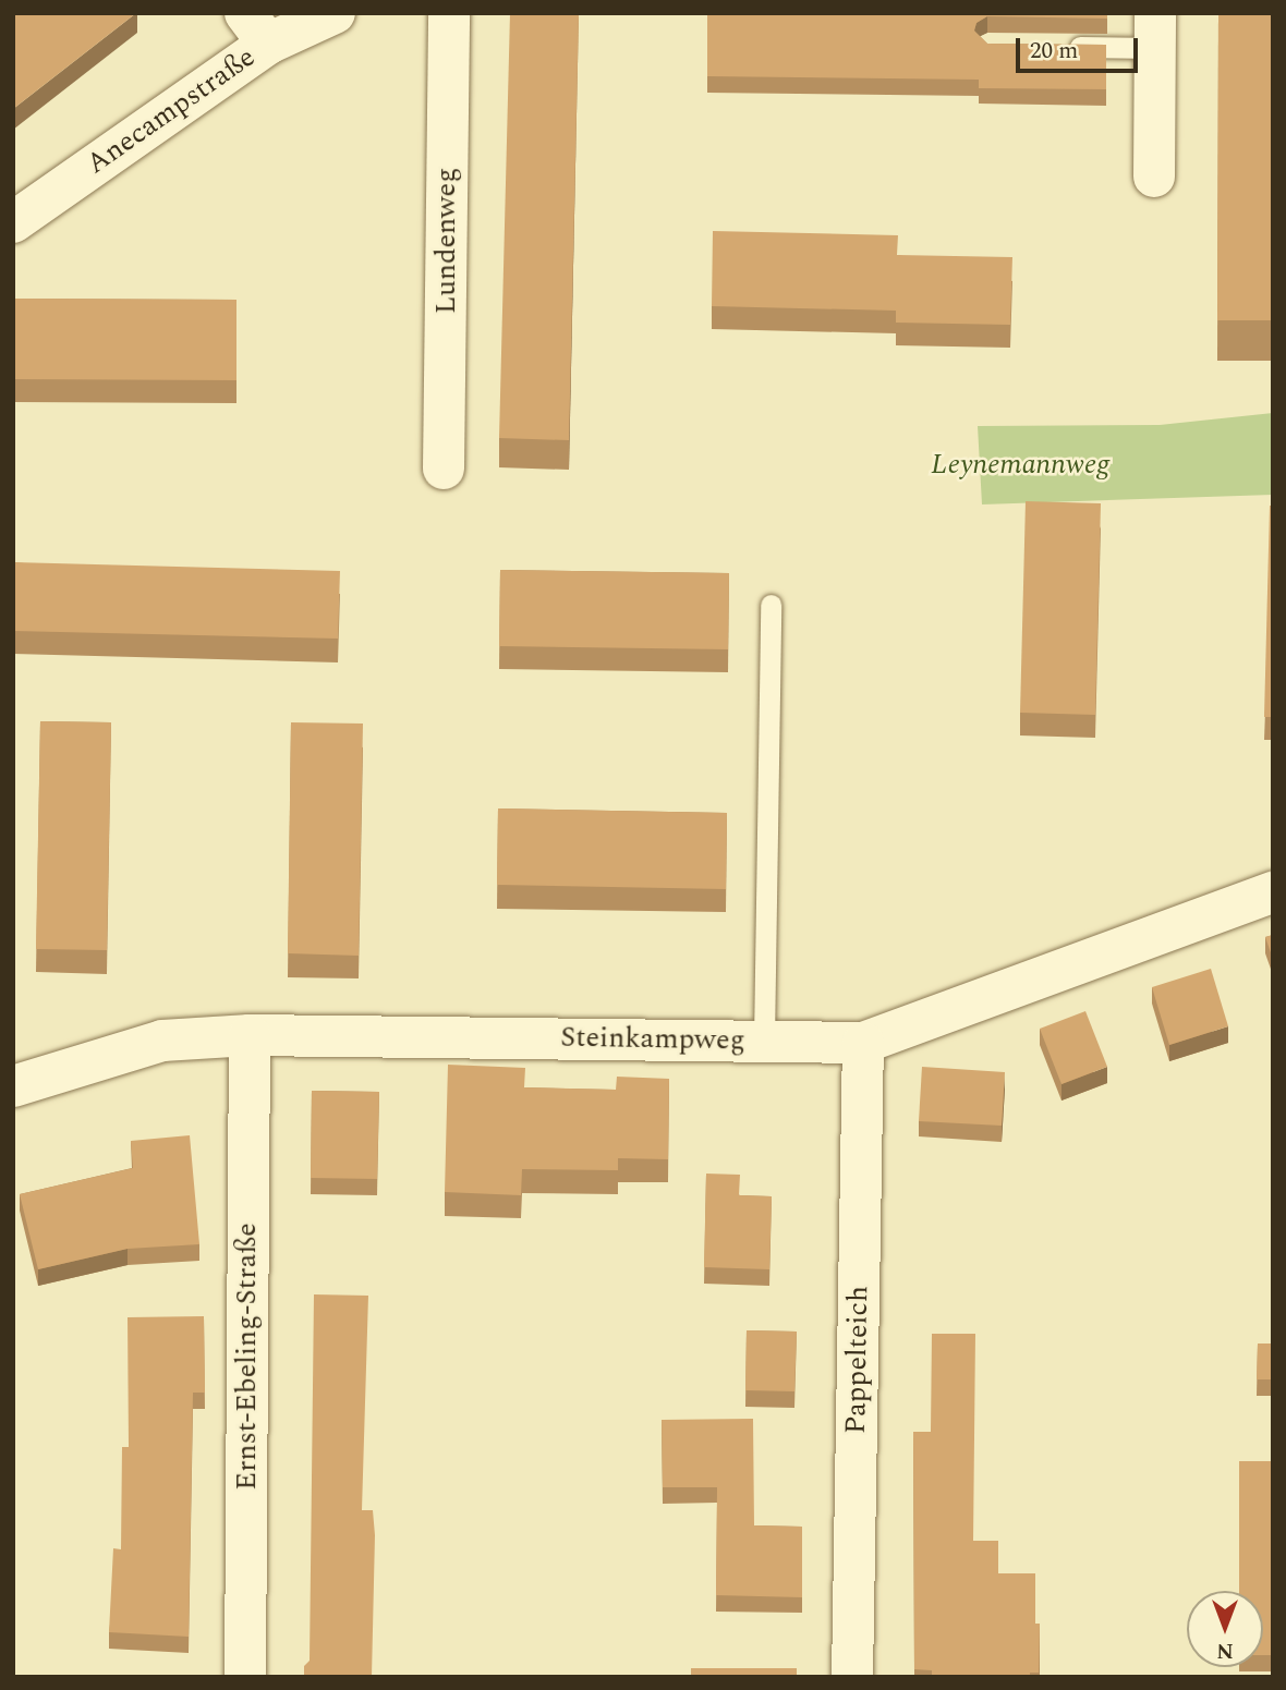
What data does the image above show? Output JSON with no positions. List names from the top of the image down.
{
  "streets": {
    "street": [
      "Anecampstraße",
      "Lundenweg",
      "Steinkampweg",
      "Ernst-Ebeling-Straße",
      "Pappelteich"
    ]
  },
  "crossings": [
    ["Steinkampweg", "Ernst-Ebeling-Straße"],
    ["Steinkampweg", "Pappelteich"]
  ],
  "parks": ["Leynemannweg"],
  "scale_bar": "20 m",
  "north": "bottom"
}
